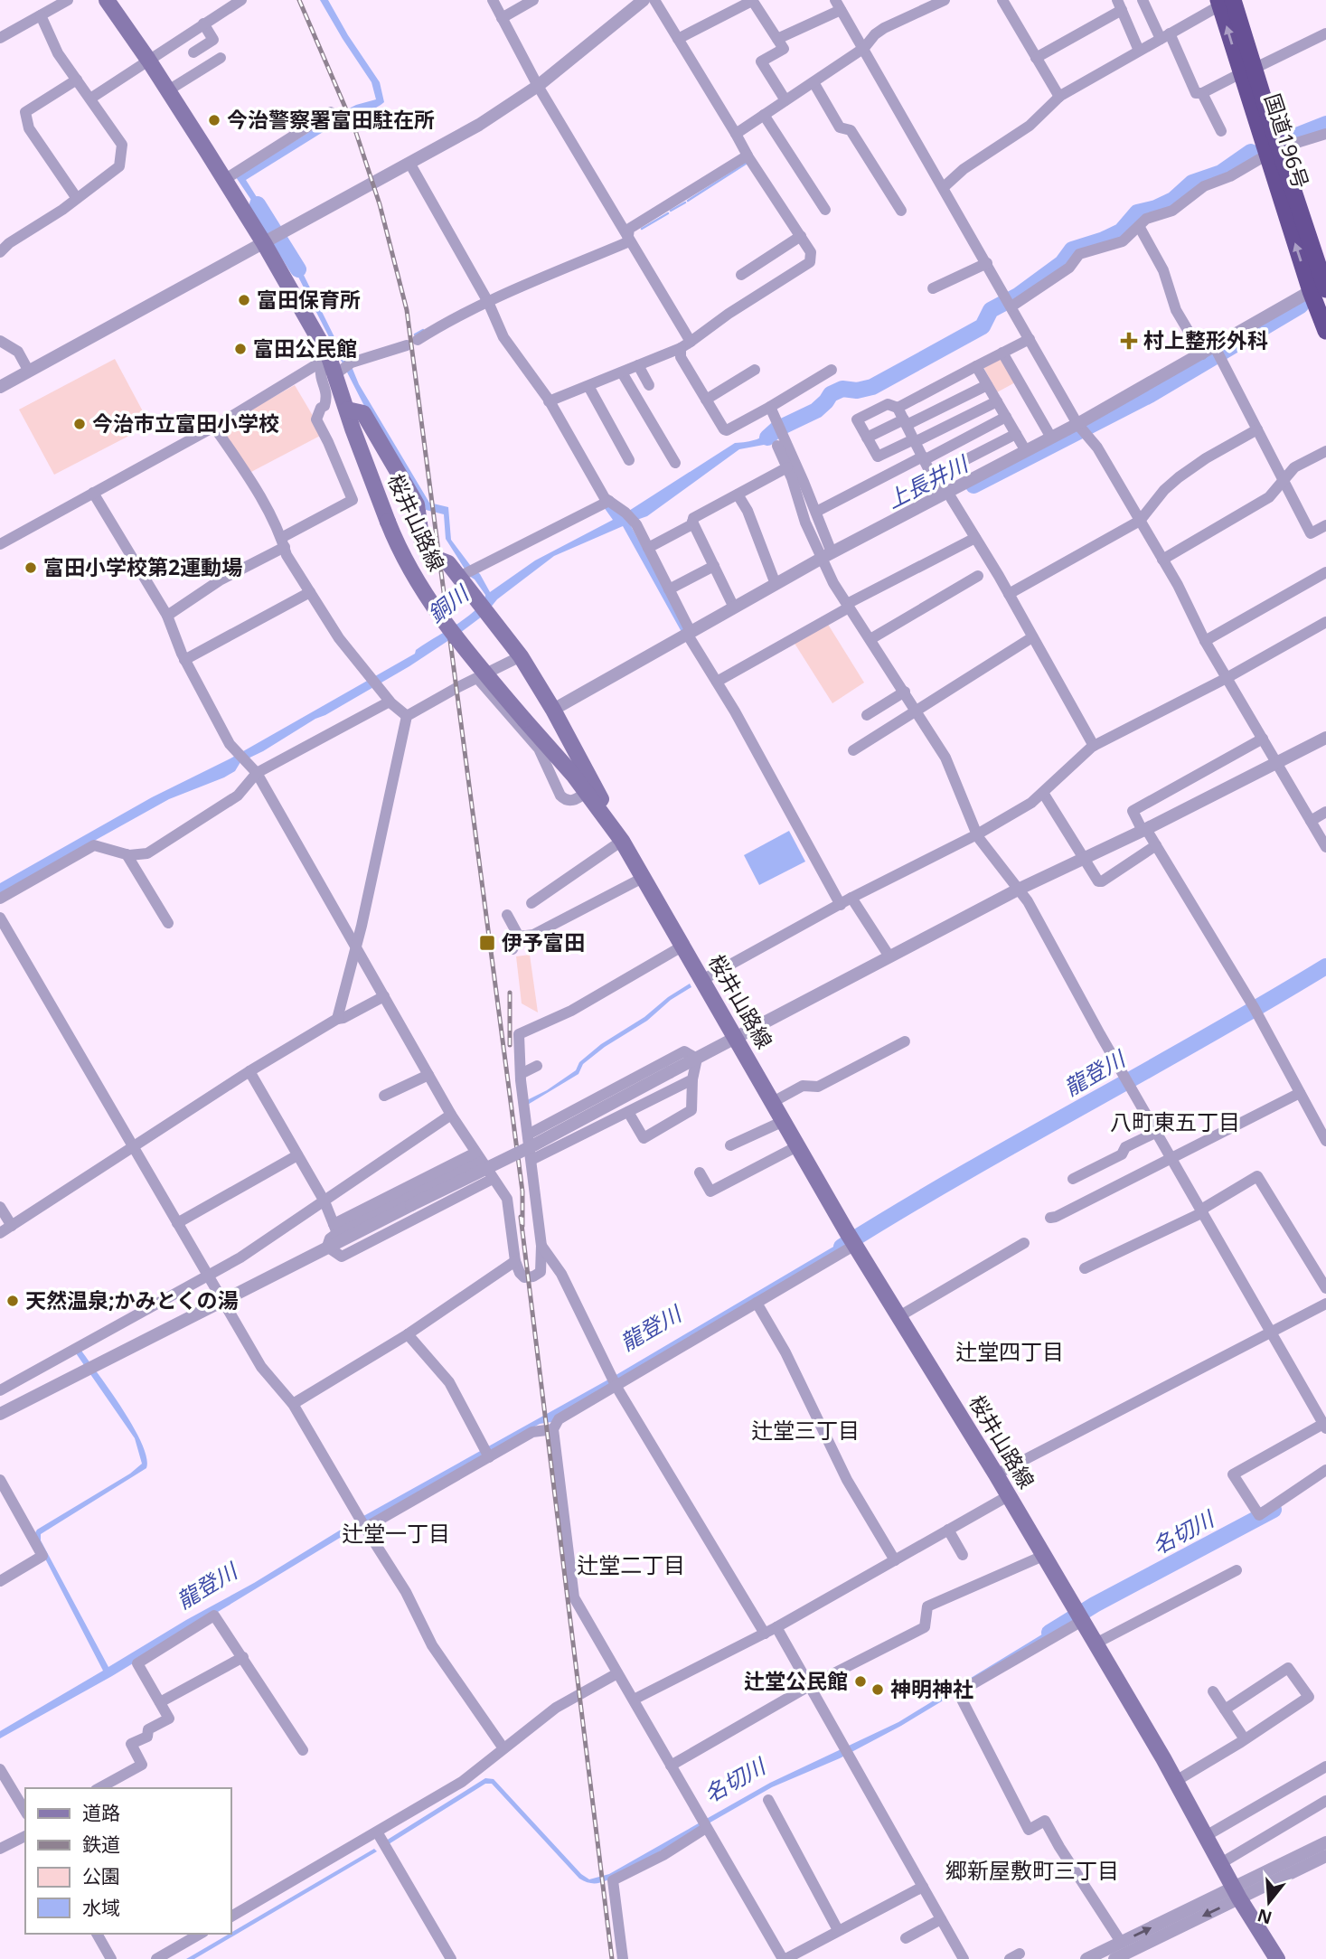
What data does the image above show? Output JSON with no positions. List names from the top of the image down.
{
  "streets": {
    "highway": ["国道196号"],
    "main road": ["桜井山路線"]
  },
  "districts": [
    "八町東五丁目",
    "辻堂四丁目",
    "辻堂三丁目",
    "辻堂一丁目",
    "辻堂二丁目",
    "郷新屋敷町三丁目"
  ],
  "water": [
    "上長井川",
    "銅川",
    "龍登川",
    "名切川"
  ],
  "places": {
    "other": [
      "今治警察署富田駐在所",
      "富田保育所",
      "富田公民館",
      "今治市立富田小学校",
      "富田小学校第2運動場",
      "天然温泉;かみとくの湯",
      "辻堂公民館",
      "神明神社"
    ],
    "health": ["村上整形外科"],
    "transit": ["伊予富田"]
  },
  "legend": [
    "道路",
    "鉄道",
    "公園",
    "水域"
  ],
  "north": "bottom"
}
